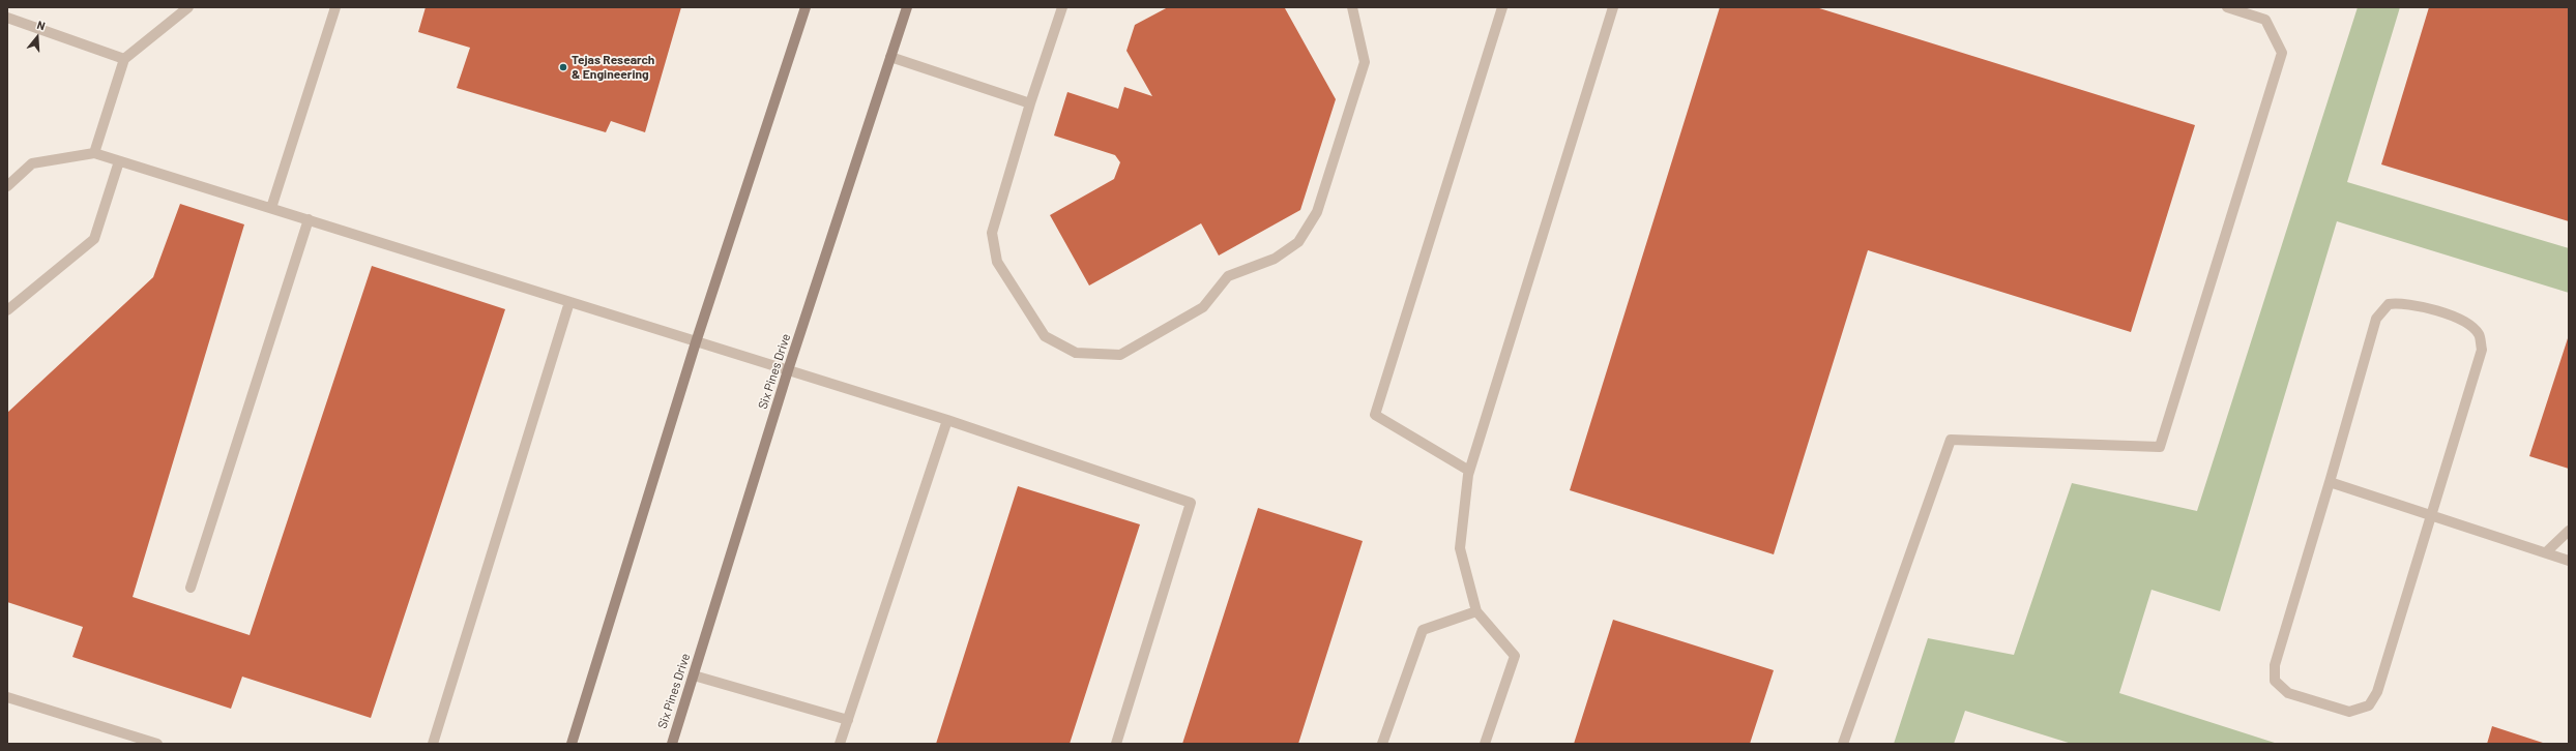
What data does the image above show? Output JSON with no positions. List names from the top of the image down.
{
  "streets": {
    "street": ["Six Pines Drive"]
  },
  "places": ["Tejas Research & Engineering"],
  "north": "top"
}
